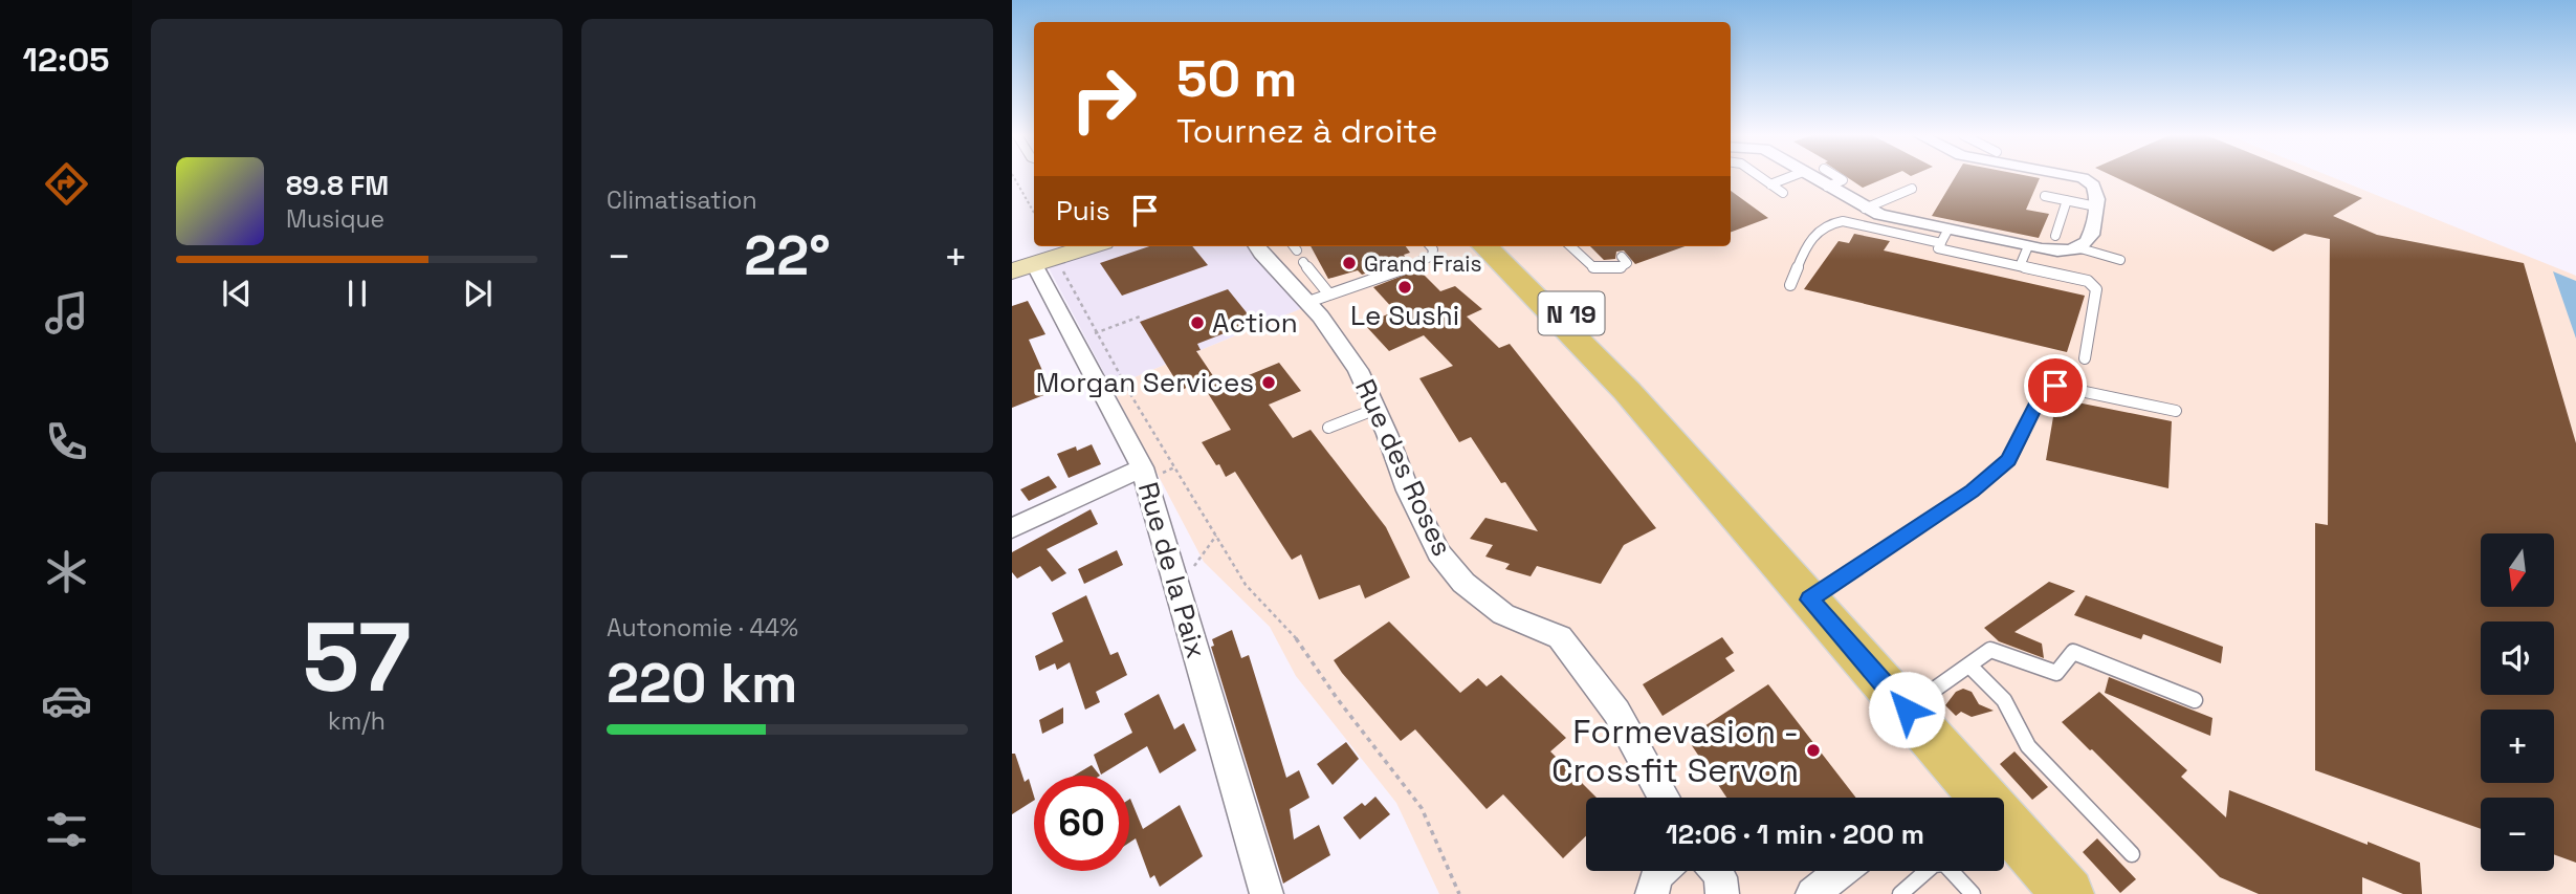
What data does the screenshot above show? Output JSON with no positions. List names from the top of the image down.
{
  "streets": {
    "main road": ["N 19"],
    "street": ["Rue des Roses", "Rue de la Paix"]
  },
  "places": [
    "Grand Frais",
    "Le Sushi",
    "Action",
    "Morgan Services",
    "Formevasion - Crossfit Servon"
  ],
  "north": "bottom",
  "page": {
    "tabs": "12:05",
    "tile": [
      "Climatisation",
      ["57", "km/h"],
      ["Autonomie · 44%", "220 km"]
    ],
    "turn": ["50 m", "Tournez à droite"],
    "song": ["89.8 FM", "Musique"],
    "then": "Puis",
    "heat": ["−", "22°", "+"],
    "map_buttons": ["+", "−"],
    "limit": "60",
    "trip": "12:06 · 1 min · 200 m"
  }
}
